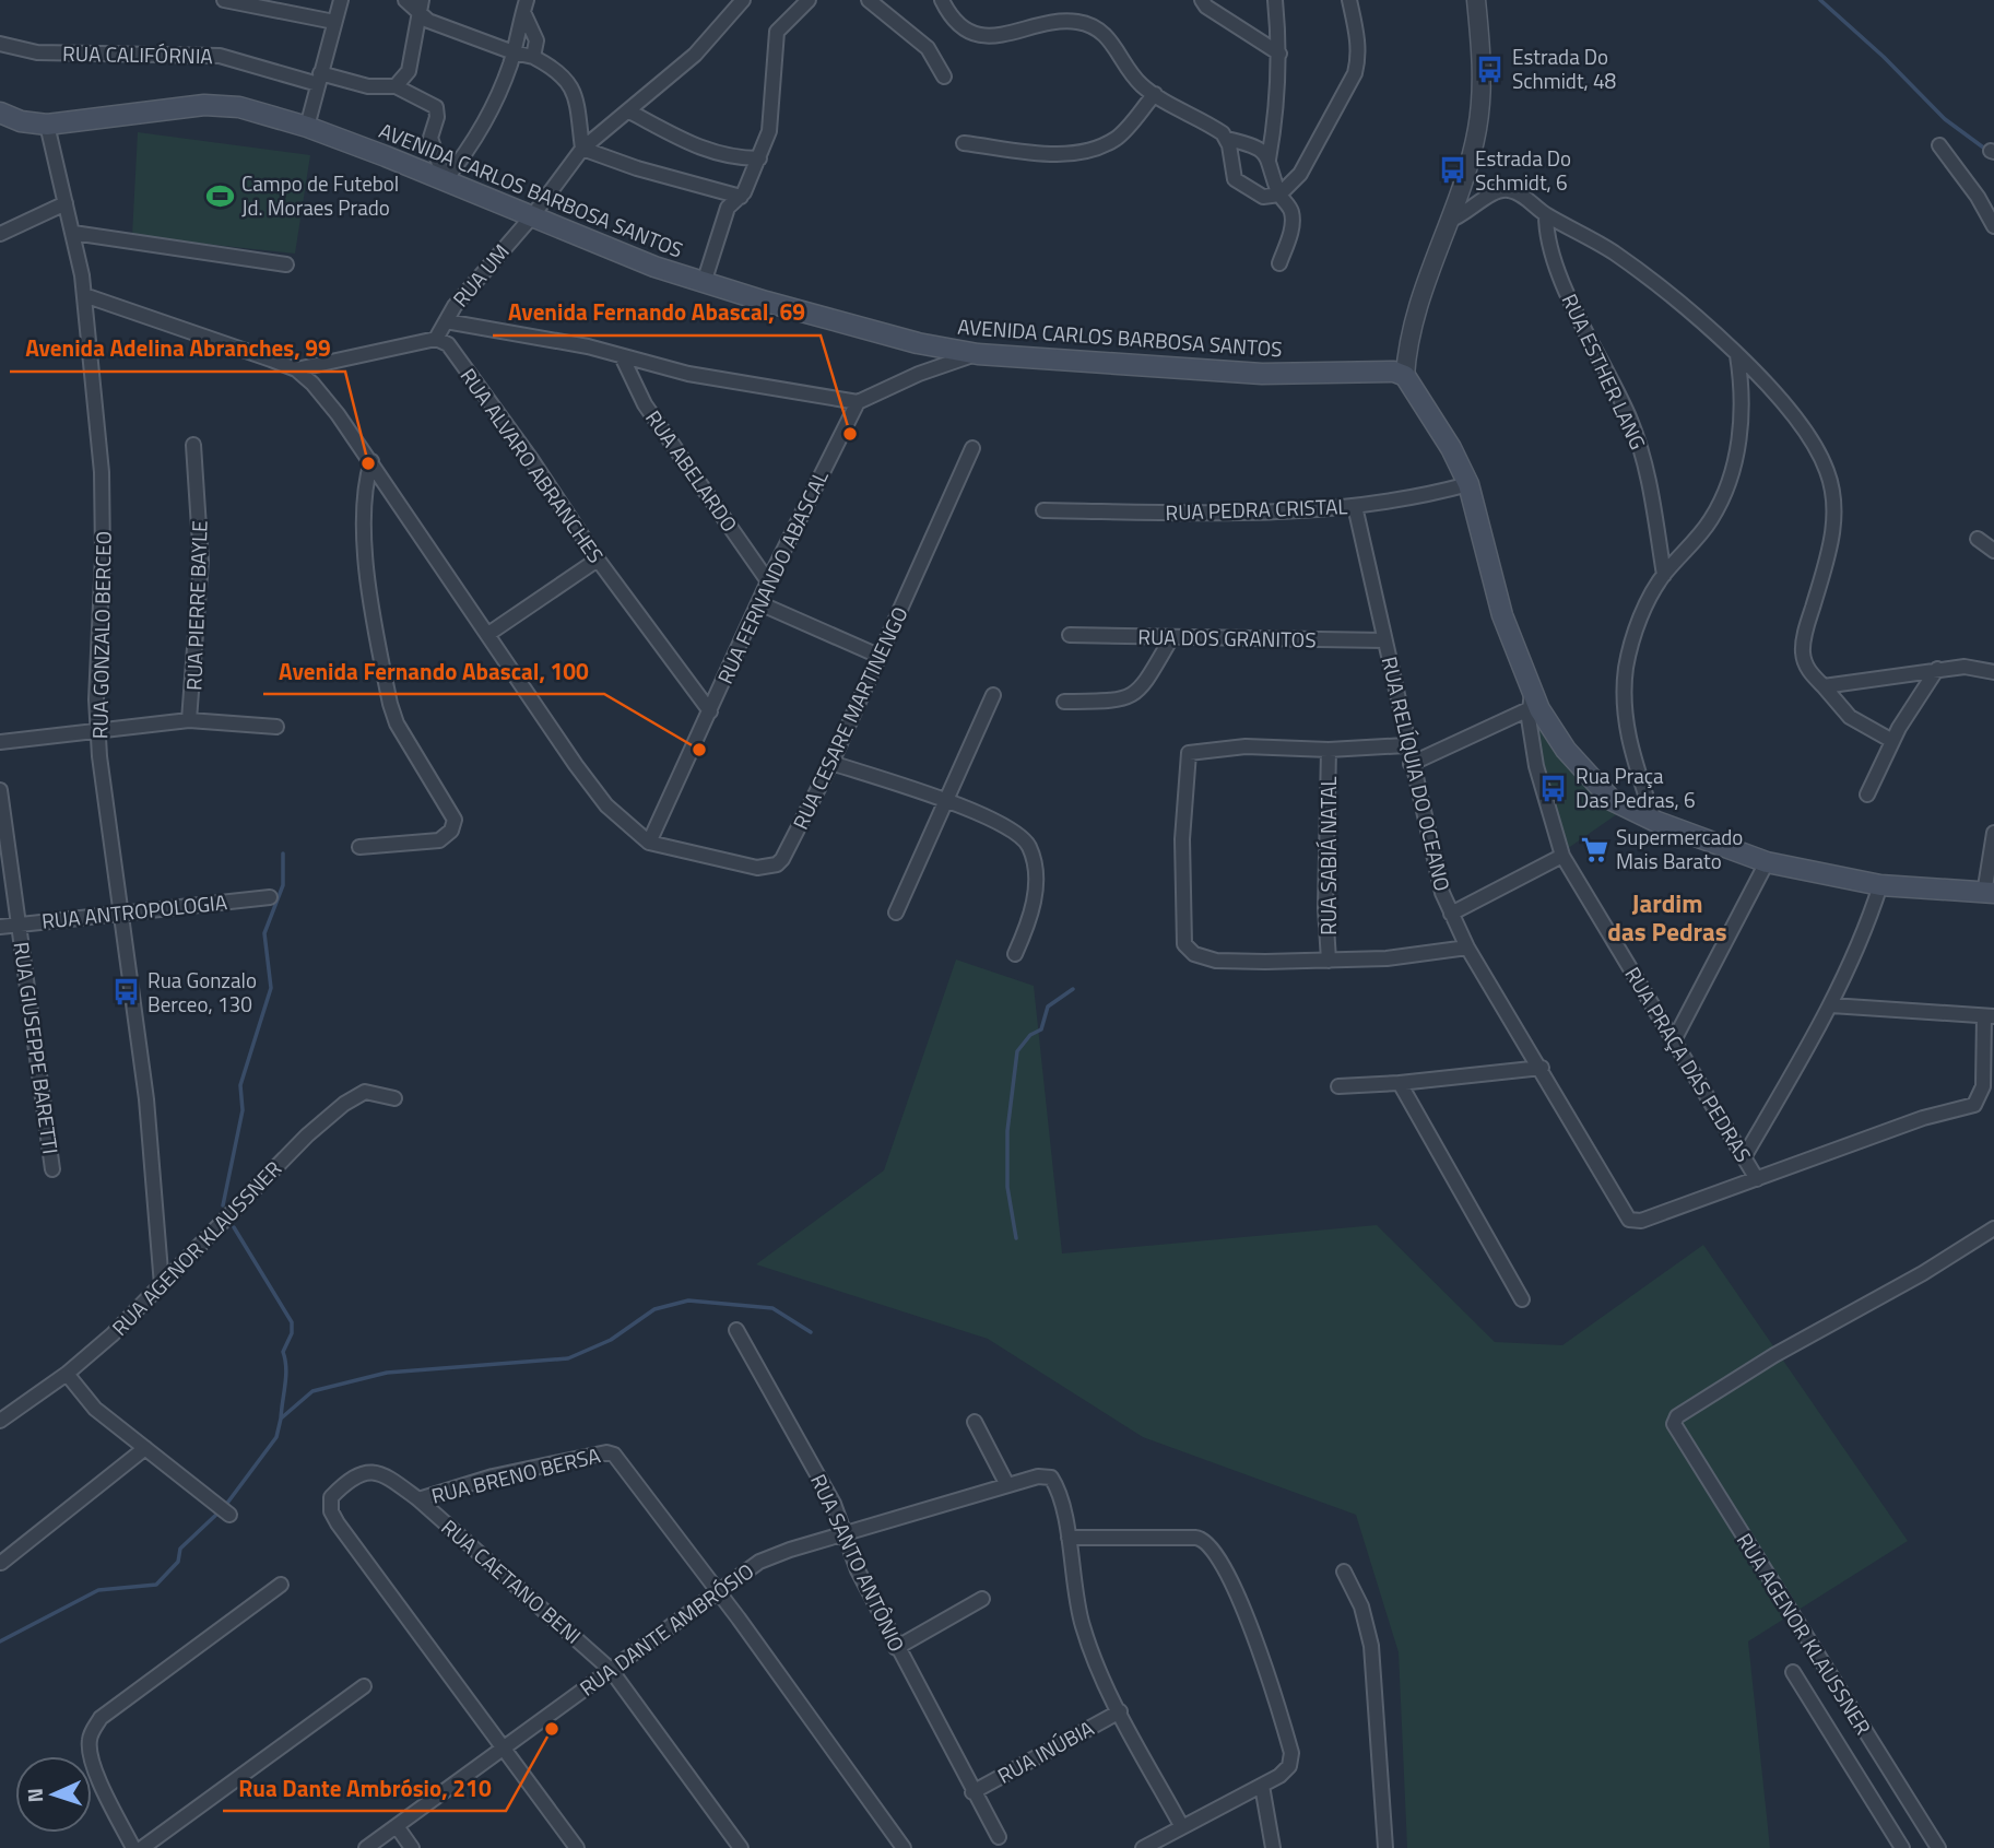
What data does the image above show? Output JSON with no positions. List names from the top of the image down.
{
  "streets": {
    "main road": ["AVENIDA CARLOS BARBOSA SANTOS"],
    "street": [
      "RUA CALIFÓRNIA",
      "RUA UM",
      "RUA ESTHER LANG",
      "RUA ALVARO ABRANCHES",
      "RUA ABELARDO",
      "RUA PEDRA CRISTAL",
      "RUA FERNANDO ABASCAL",
      "RUA PIERRE BAYLE",
      "RUA GONZALO BERCEO",
      "RUA DOS GRANITOS",
      "RUA CESARE MARTINENGO",
      "RUA RELÍQUIA DO OCEANO",
      "RUA SABIÁ NATAL",
      "RUA ANTROPOLOGIA",
      "RUA GIUSEPPE BARETTI",
      "RUA PRAÇA DAS PEDRAS",
      "RUA AGENOR KLAUSSNER",
      "RUA BRENO BERSA",
      "RUA SANTO ANTÔNIO",
      "RUA CAETANO BENI",
      "RUA DANTE AMBRÓSIO",
      "RUA INÚBIA"
    ]
  },
  "crossings": [
    ["AVENIDA CARLOS BARBOSA SANTOS", "RUA UM"],
    ["AVENIDA CARLOS BARBOSA SANTOS", "RUA GONZALO BERCEO"],
    ["RUA UM", "RUA ALVARO ABRANCHES"],
    ["RUA ALVARO ABRANCHES", "RUA FERNANDO ABASCAL"],
    ["RUA ABELARDO", "RUA FERNANDO ABASCAL"],
    ["RUA PEDRA CRISTAL", "RUA RELÍQUIA DO OCEANO"],
    ["RUA FERNANDO ABASCAL", "RUA CESARE MARTINENGO"],
    ["RUA GONZALO BERCEO", "RUA ANTROPOLOGIA"],
    ["RUA GONZALO BERCEO", "RUA AGENOR KLAUSSNER"],
    ["RUA DOS GRANITOS", "RUA RELÍQUIA DO OCEANO"],
    ["RUA RELÍQUIA DO OCEANO", "RUA PRAÇA DAS PEDRAS"],
    ["RUA ANTROPOLOGIA", "RUA GIUSEPPE BARETTI"],
    ["RUA BRENO BERSA", "RUA CAETANO BENI"],
    ["RUA BRENO BERSA", "RUA DANTE AMBRÓSIO"],
    ["RUA SANTO ANTÔNIO", "RUA DANTE AMBRÓSIO"],
    ["RUA SANTO ANTÔNIO", "RUA INÚBIA"],
    ["RUA CAETANO BENI", "RUA DANTE AMBRÓSIO"]
  ],
  "districts": ["Jardim das Pedras"],
  "places": {
    "bus stop": [
      "Estrada Do Schmidt, 48",
      "Estrada Do Schmidt, 6",
      "Rua Praça Das Pedras, 6",
      "Rua Gonzalo Berceo, 130"
    ],
    "sports": ["Campo de Futebol Jd. Moraes Prado"],
    "other": [
      "Avenida Fernando Abascal, 69",
      "Avenida Adelina Abranches, 99",
      "Avenida Fernando Abascal, 100",
      "Rua Dante Ambrósio, 210"
    ],
    "supermarket": ["Supermercado Mais Barato"]
  },
  "north": "left"
}
